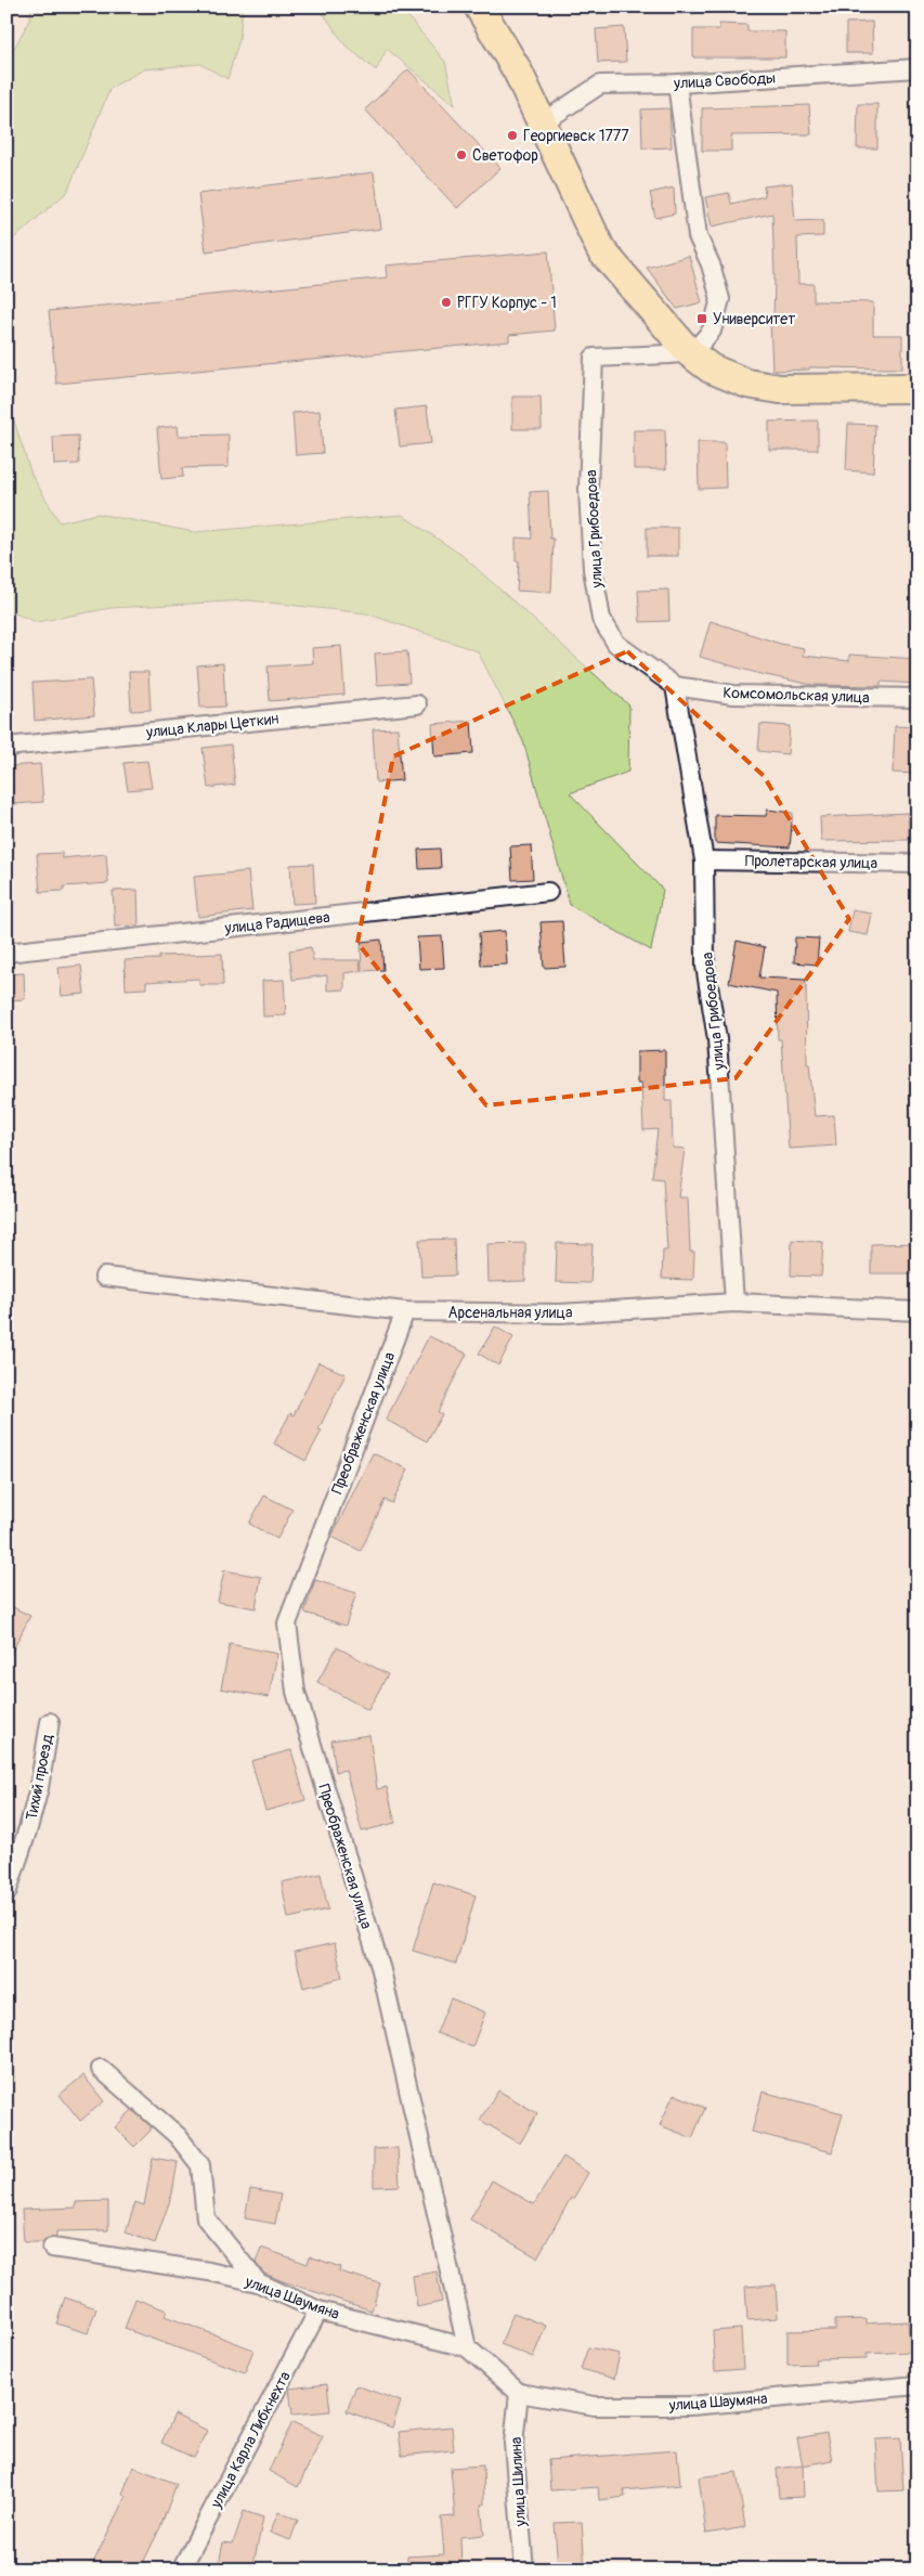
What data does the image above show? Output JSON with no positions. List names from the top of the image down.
{
  "streets": {
    "street": [
      "улица Свободы",
      "улица Грибоедова",
      "Комсомольская улица",
      "улица Клары Цеткин",
      "Пролетарская улица",
      "улица Радищева",
      "Арсенальная улица",
      "Преображенская улица",
      "Тихий проезд",
      "улица Шаумяна",
      "улица Карла Либкнехта",
      "улица Шилина"
    ]
  },
  "crossings": [
    ["улица Грибоедова", "Комсомольская улица"],
    ["улица Грибоедова", "Пролетарская улица"],
    ["улица Грибоедова", "Арсенальная улица"],
    ["Арсенальная улица", "Преображенская улица"],
    ["Преображенская улица", "улица Шаумяна"],
    ["улица Шаумяна", "улица Карла Либкнехта"],
    ["улица Шаумяна", "улица Шилина"]
  ],
  "places": {
    "other": ["Георгиевск 1777", "Светофор", "РГГУ Корпус - 1"],
    "transit": ["Университет"]
  }
}
